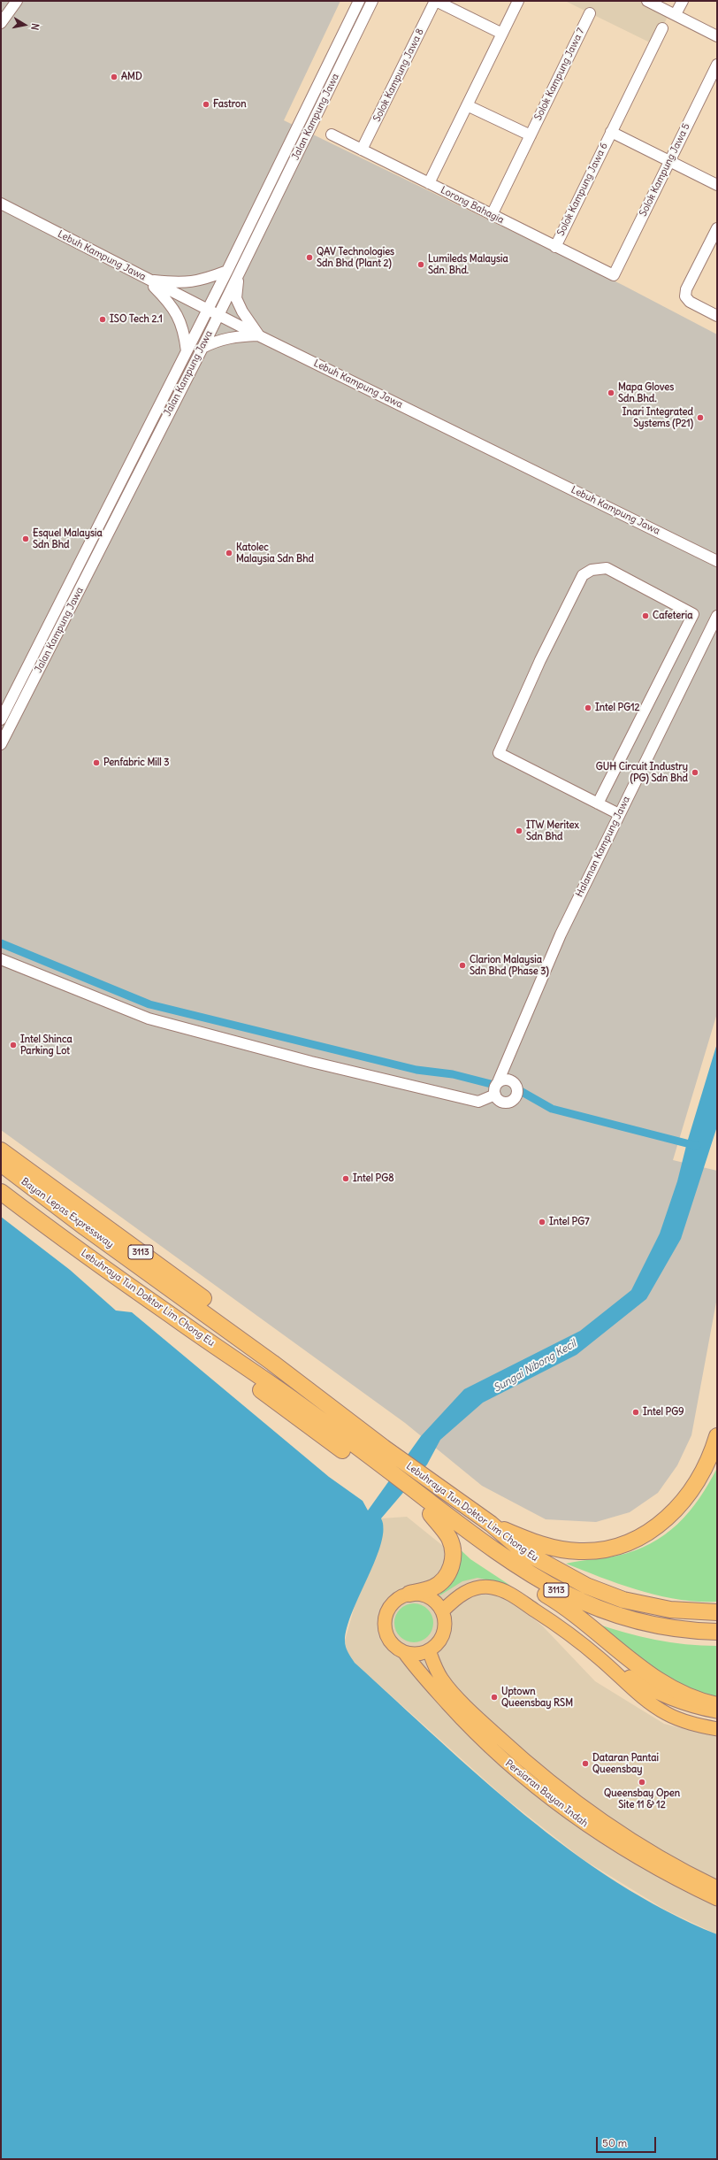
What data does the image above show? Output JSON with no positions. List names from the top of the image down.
{
  "streets": {
    "highway": ["Bayan Lepas Expressway", "3113", "Lebuhraya Tun Doktor Lim Chong Eu"],
    "main road": ["Persiaran Bayan Indah"],
    "street": [
      "Solok Kampung Jawa 7",
      "Solok Kampung Jawa 8",
      "Jalan Kampung Jawa",
      "Solok Kampung Jawa 5",
      "Solok Kampung Jawa 6",
      "Lorong Bahagia",
      "Lebuh Kampung Jawa",
      "Halaman Kampung Jawa"
    ]
  },
  "crossings": [
    ["Solok Kampung Jawa 7", "Lorong Bahagia"],
    ["Solok Kampung Jawa 8", "Lorong Bahagia"],
    ["Jalan Kampung Jawa", "Lebuh Kampung Jawa"],
    ["Solok Kampung Jawa 5", "Solok Kampung Jawa 6"],
    ["Solok Kampung Jawa 5", "Lorong Bahagia"],
    ["Solok Kampung Jawa 6", "Lorong Bahagia"],
    ["Bayan Lepas Expressway", "Lebuhraya Tun Doktor Lim Chong Eu"]
  ],
  "water": ["Sungai Nibong Kecil"],
  "places": [
    "AMD",
    "Fastron",
    "QAV Technologies Sdn Bhd (Plant 2)",
    "Lumileds Malaysia Sdn. Bhd.",
    "ISO Tech 2.1",
    "Mapa Gloves Sdn.Bhd.",
    "Inari Integrated Systems (P21)",
    "Esquel Malaysia Sdn Bhd",
    "Katolec Malaysia Sdn Bhd",
    "Cafeteria",
    "Intel PG12",
    "Penfabric Mill 3",
    "GUH Circuit Industry (PG) Sdn Bhd",
    "ITW Meritex Sdn Bhd",
    "Clarion Malaysia Sdn Bhd (Phase 3)",
    "Intel Shinca Parking Lot",
    "Intel PG8",
    "Intel PG7",
    "Intel PG9",
    "Uptown Queensbay RSM",
    "Dataran Pantai Queensbay",
    "Queensbay Open Site 11 & 12"
  ],
  "scale_bar": "50 m",
  "north": "right"
}
